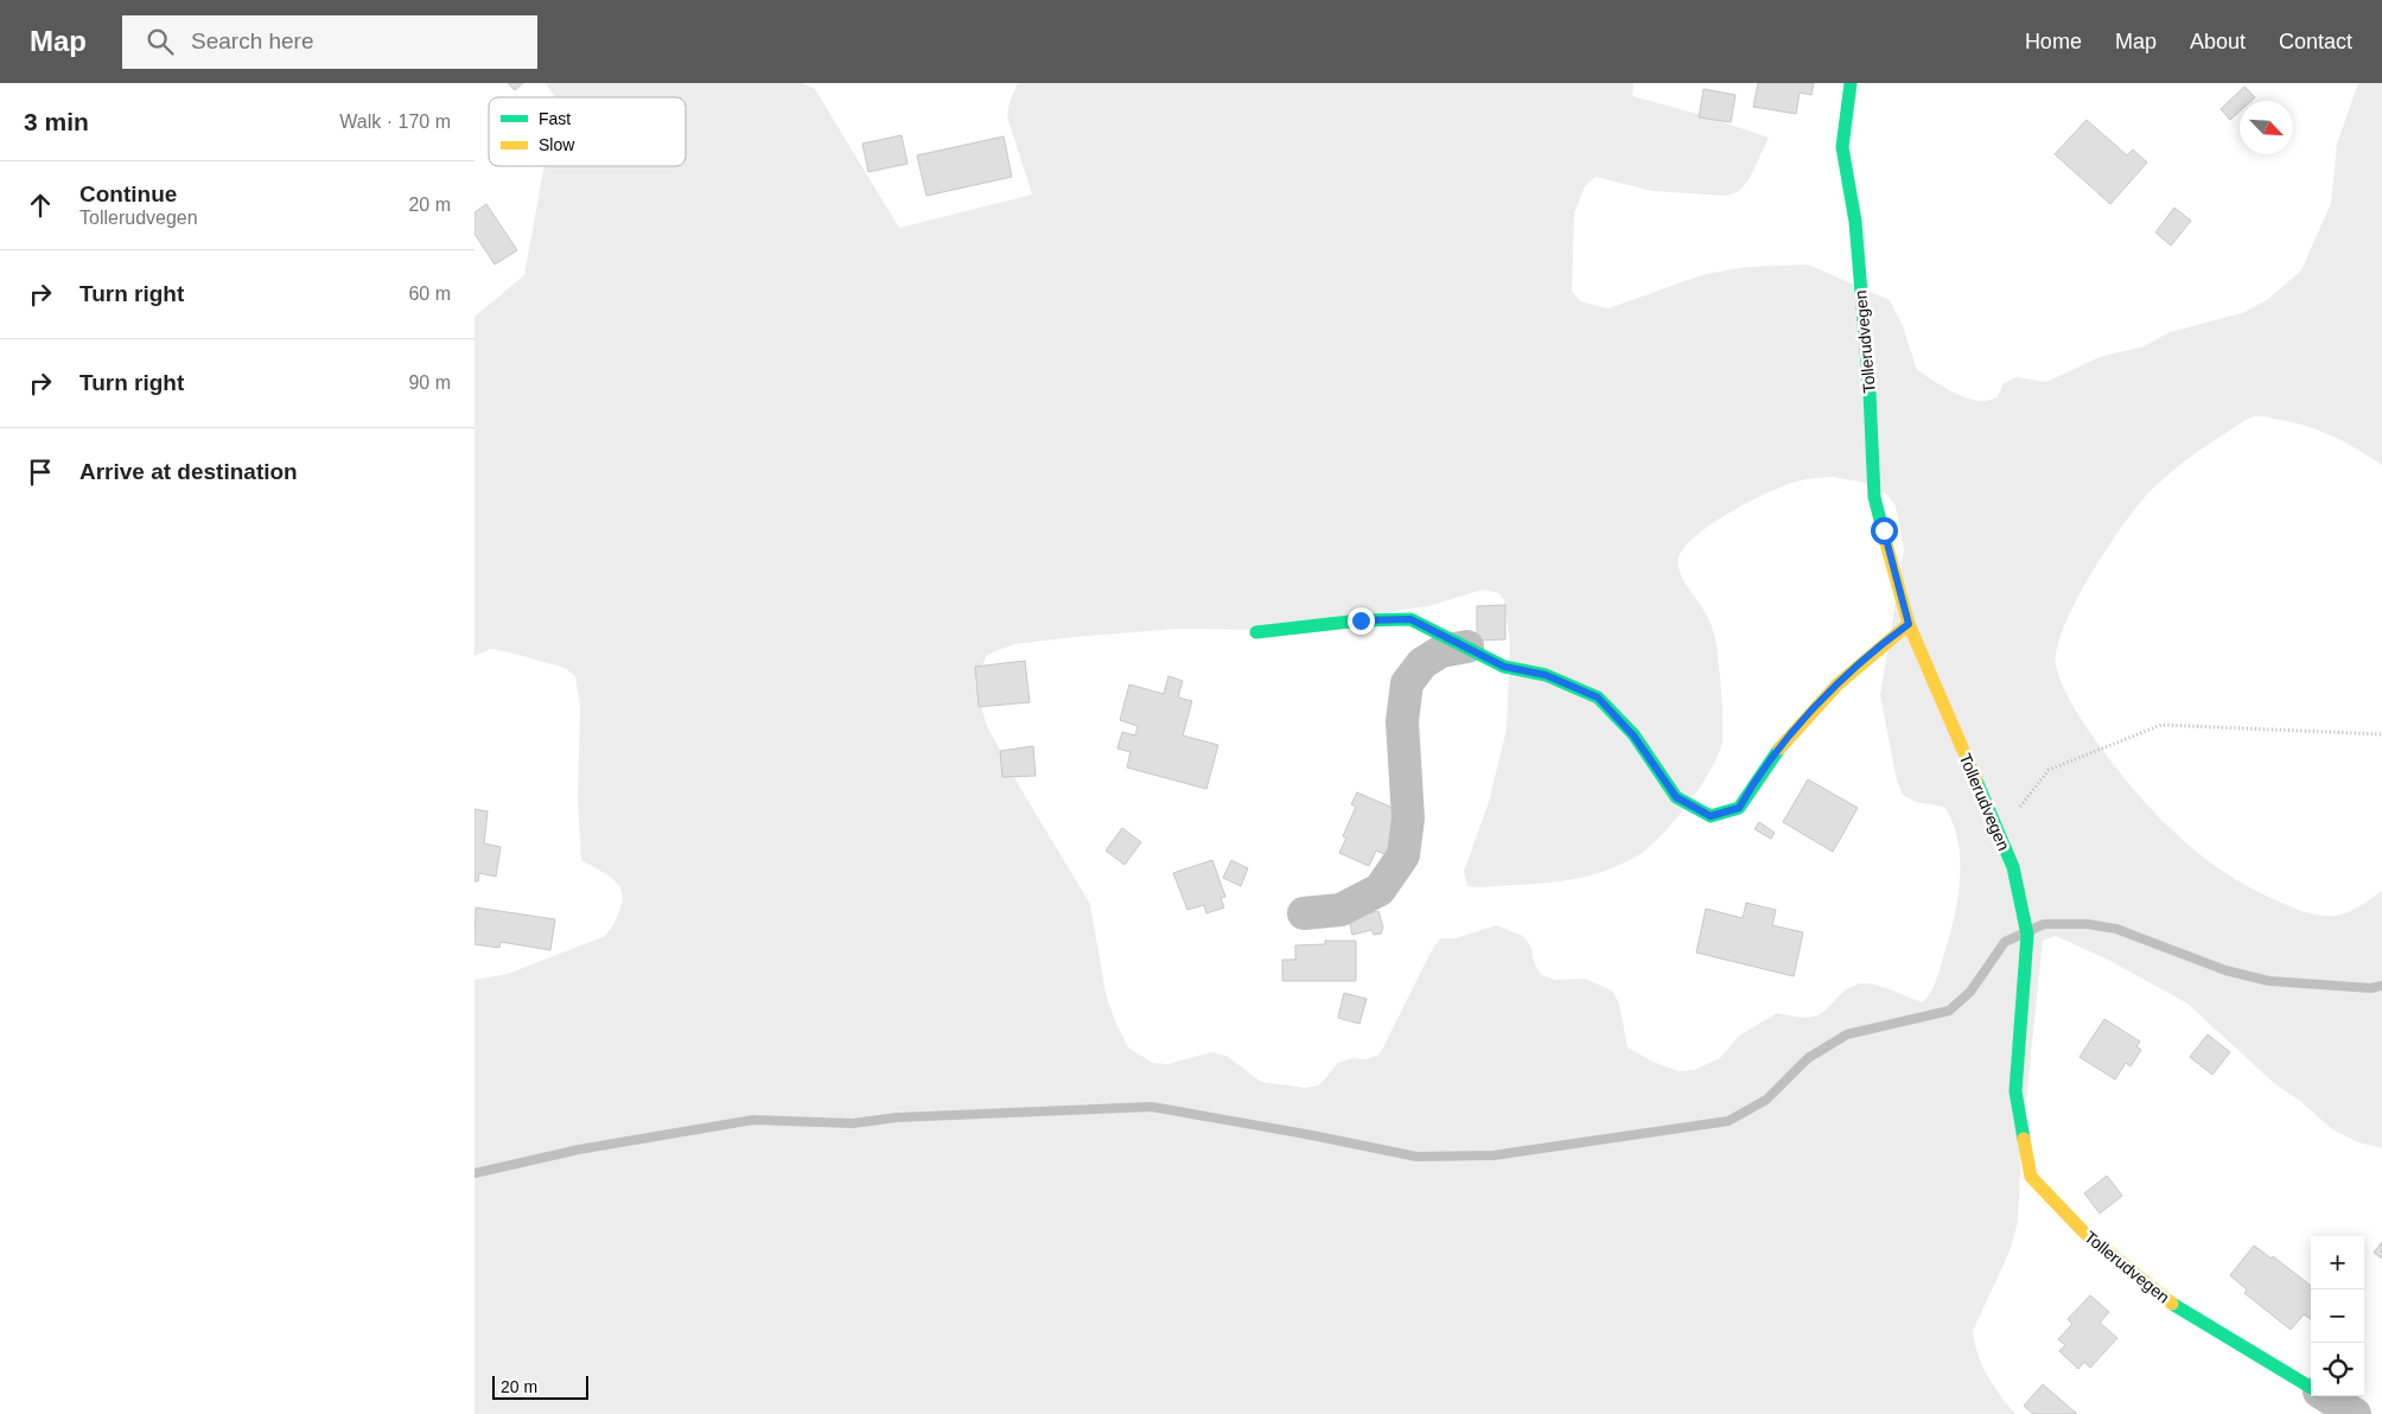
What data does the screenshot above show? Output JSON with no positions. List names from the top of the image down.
{
  "streets": {
    "street": ["Tollerudvegen"]
  },
  "legend": ["Fast", "Slow"],
  "scale_bar": "20 m",
  "north": "bottom right",
  "page": {
    "header": "Map",
    "search": "Search here",
    "nav": [
      "Home",
      "Map",
      "About",
      "Contact"
    ],
    "heading": ["3 min", "Walk · 170 m"],
    "list": [
      ["Continue", "Tollerudvegen", "20 m"],
      ["Turn right", "60 m"],
      ["Turn right", "90 m"],
      "Arrive at destination"
    ],
    "map_buttons": ["+", "−"],
    "scale": "20 m"
  }
}
